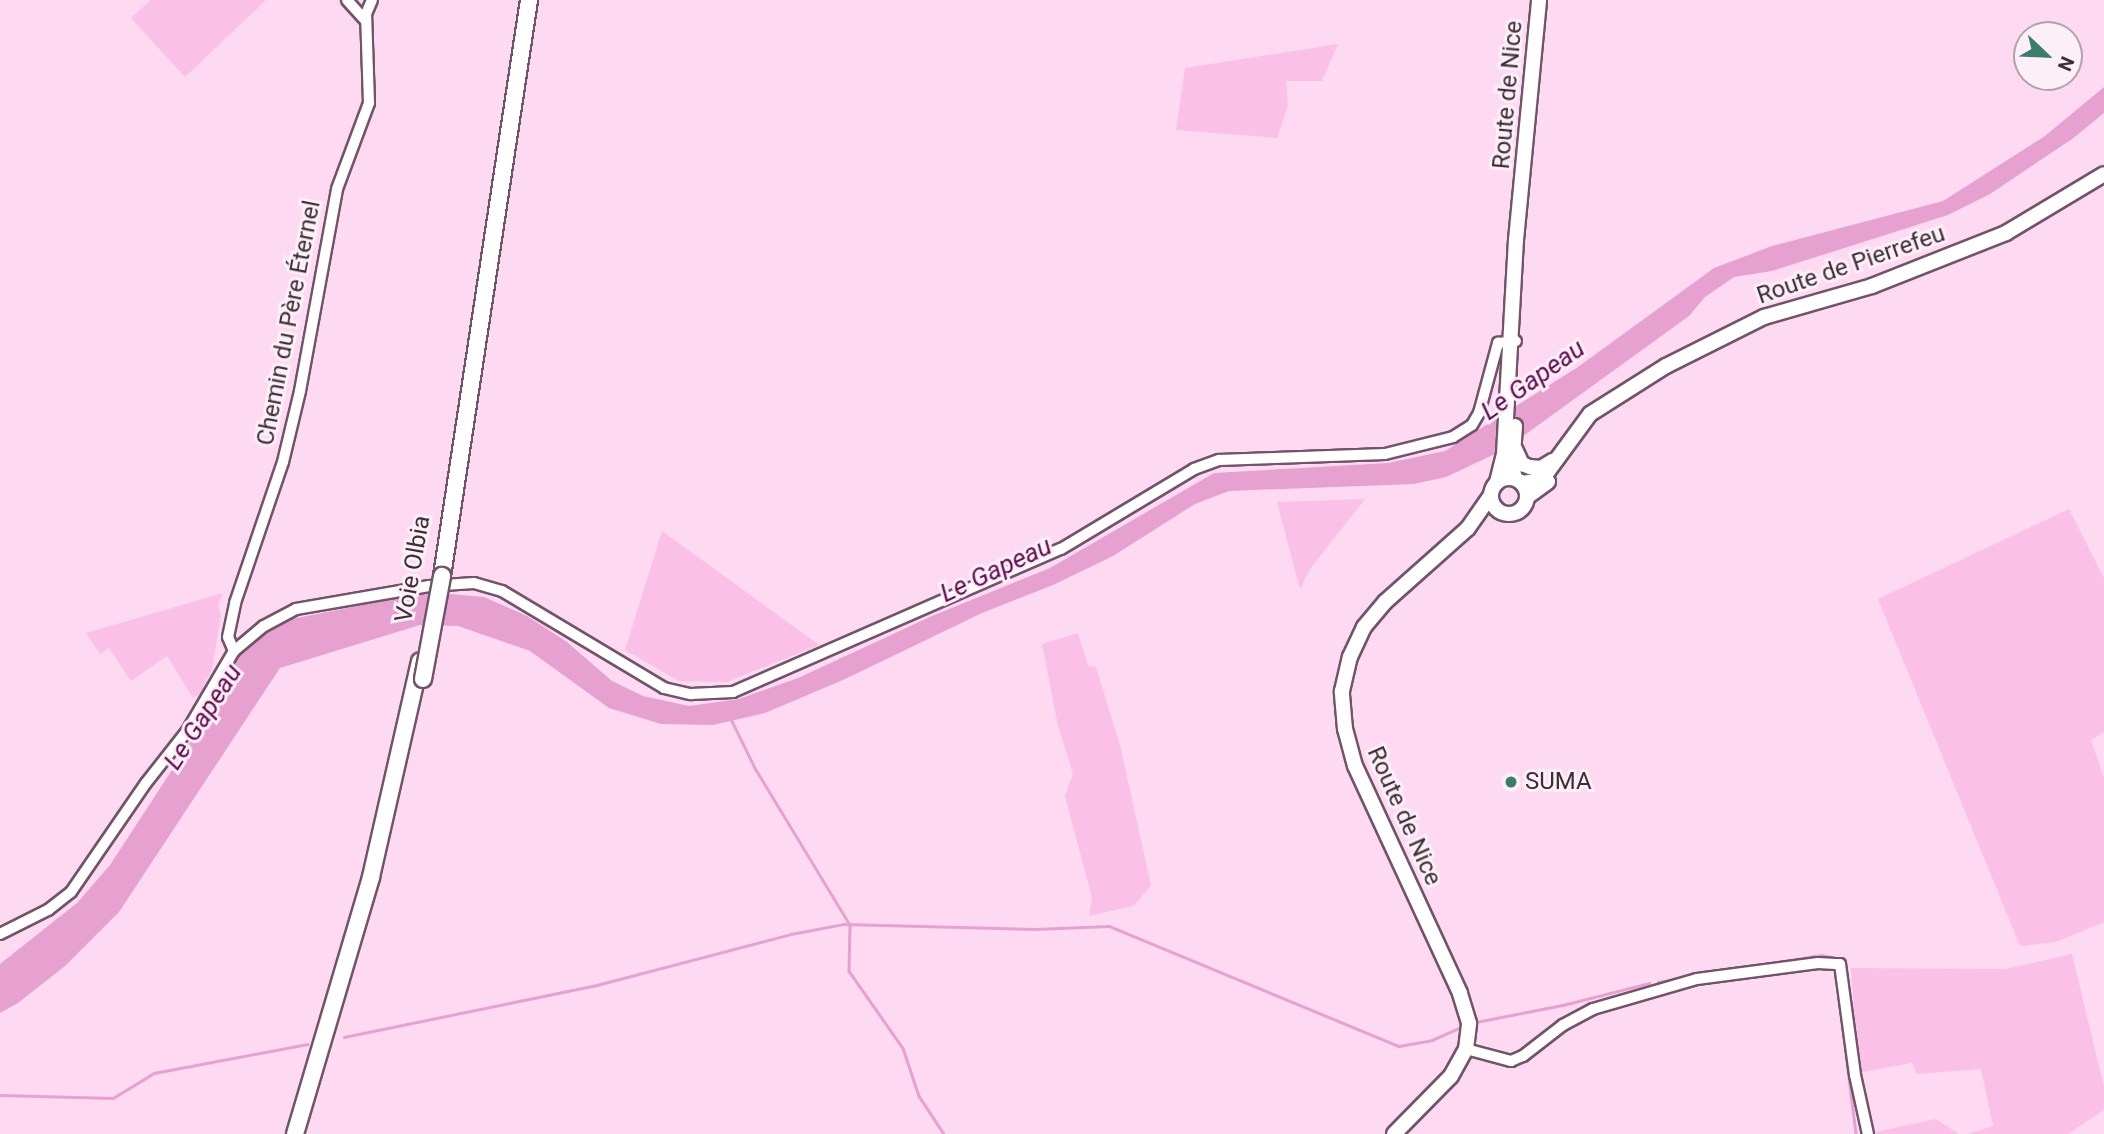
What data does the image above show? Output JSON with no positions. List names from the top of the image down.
{
  "streets": {
    "highway": ["Voie Olbia"],
    "main road": ["Route de Nice", "Route de Pierrefeu"],
    "street": ["Chemin du Père Éternel"]
  },
  "water": ["Le Gapeau"],
  "places": ["SUMA"],
  "north": "bottom right"
}
